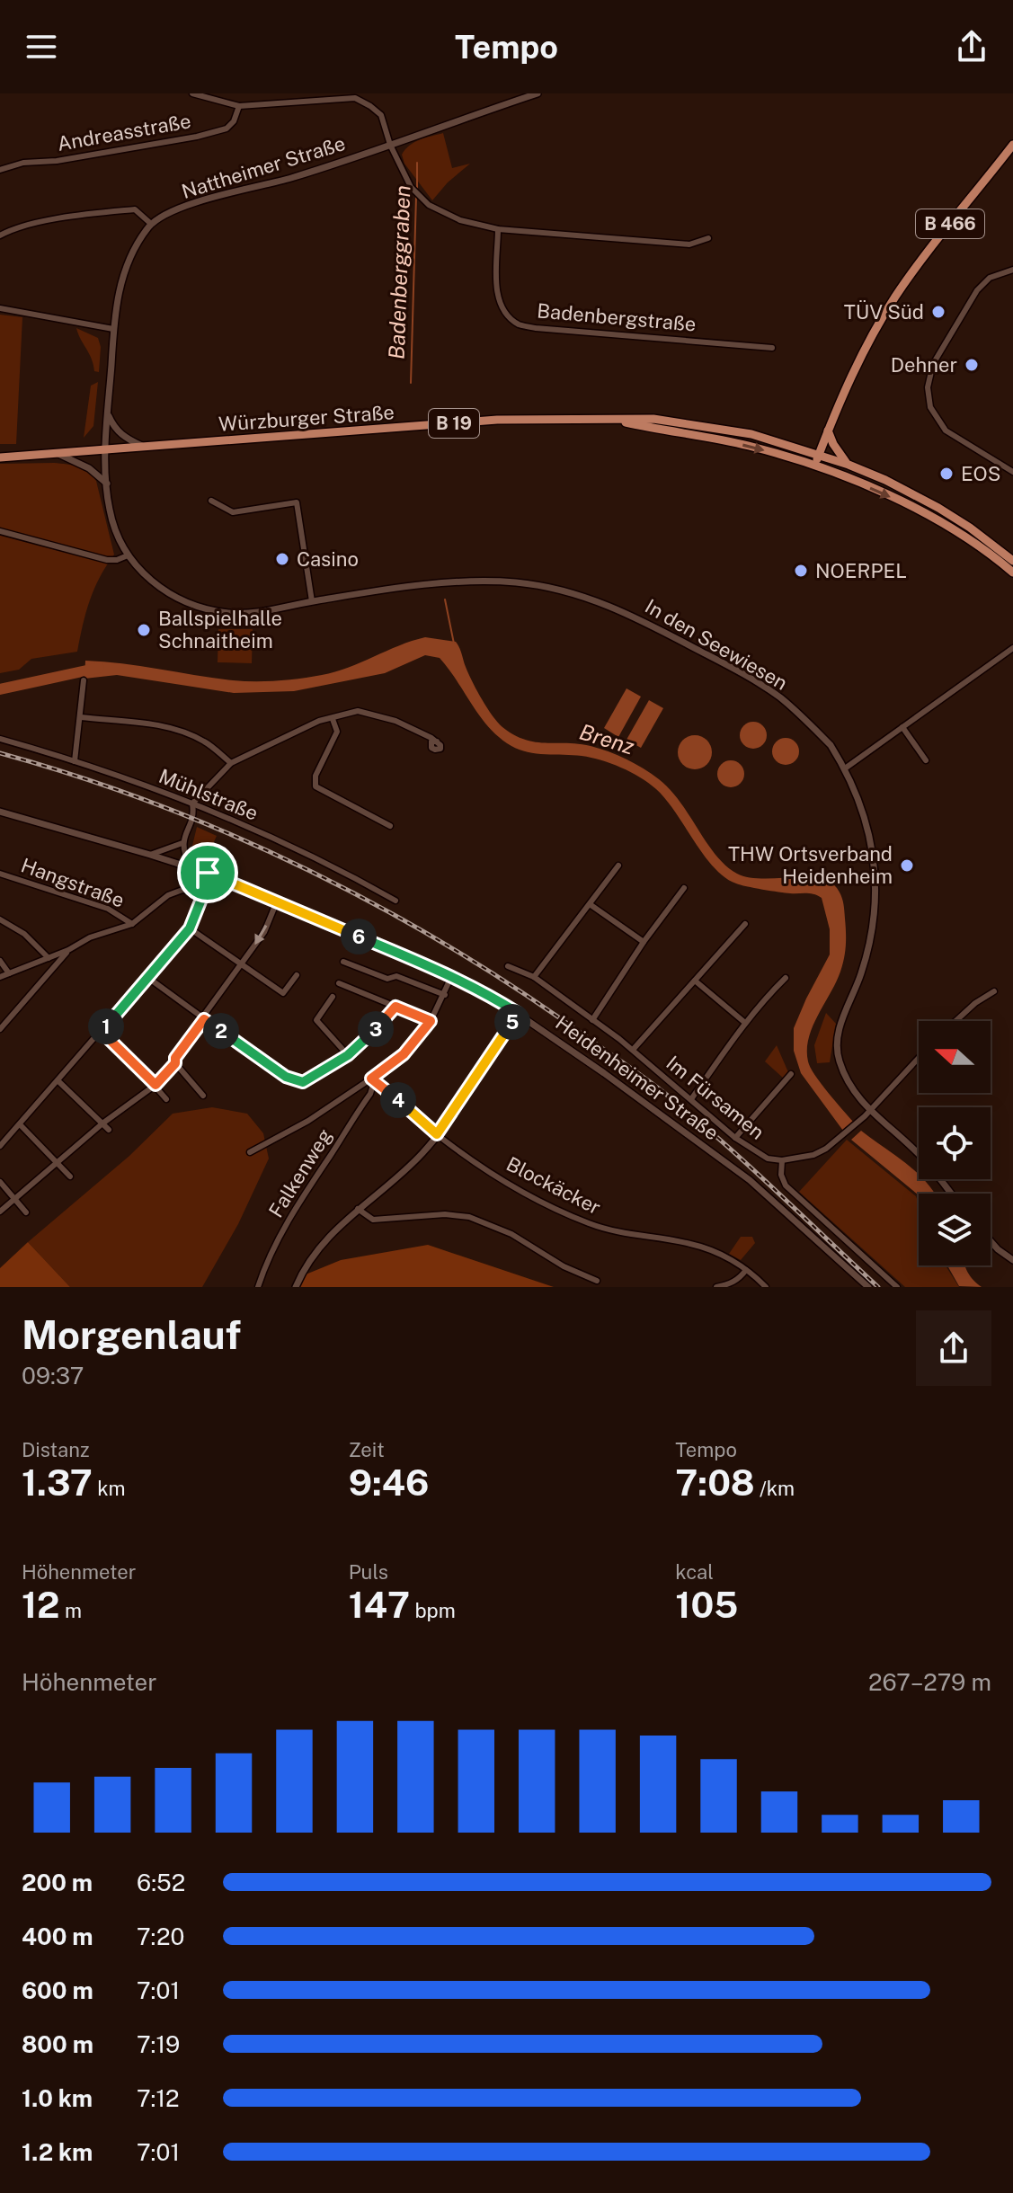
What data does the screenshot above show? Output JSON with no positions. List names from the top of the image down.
{
  "streets": {
    "main road": ["B 466", "Würzburger Straße", "B 19"],
    "street": [
      "Andreasstraße",
      "Nattheimer Straße",
      "Badenbergstraße",
      "In den Seewiesen",
      "Mühlstraße",
      "Hangstraße",
      "Heidenheimer Straße",
      "Im Fürsamen",
      "Falkenweg",
      "Blockäcker"
    ]
  },
  "crossings": [
    ["Nattheimer Straße", "In den Seewiesen"],
    ["B 466", "Würzburger Straße"],
    ["B 466", "B 19"],
    ["Würzburger Straße", "B 19"],
    ["Würzburger Straße", "In den Seewiesen"],
    ["Falkenweg", "Blockäcker"]
  ],
  "water": ["Badenberggraben", "Brenz"],
  "places": [
    "TÜV Süd",
    "Dehner",
    "EOS",
    "Casino",
    "NOERPEL",
    "Ballspielhalle Schnaitheim",
    "THW Ortsverband Heidenheim"
  ],
  "north": "left",
  "page": {
    "header": "Tempo",
    "pins": [
      "6",
      "5",
      "1",
      "3",
      "2",
      "4"
    ],
    "heading": ["Morgenlauf", "09:37"],
    "stats": [
      ["Distanz", "1.37 km"],
      ["Zeit", "9:46"],
      ["Tempo", "7:08 /km"],
      ["Höhenmeter", "12 m"],
      ["Puls", "147 bpm"],
      ["kcal", "105"]
    ],
    "chart": ["Höhenmeter", "267–279 m"],
    "list": [
      {
        "name": "200 m",
        "note": "6:52"
      },
      {
        "name": "400 m",
        "note": "7:20"
      },
      {
        "name": "600 m",
        "note": "7:01"
      },
      {
        "name": "800 m",
        "note": "7:19"
      },
      {
        "name": "1.0 km",
        "note": "7:12"
      },
      {
        "name": "1.2 km",
        "note": "7:01"
      }
    ]
  }
}
